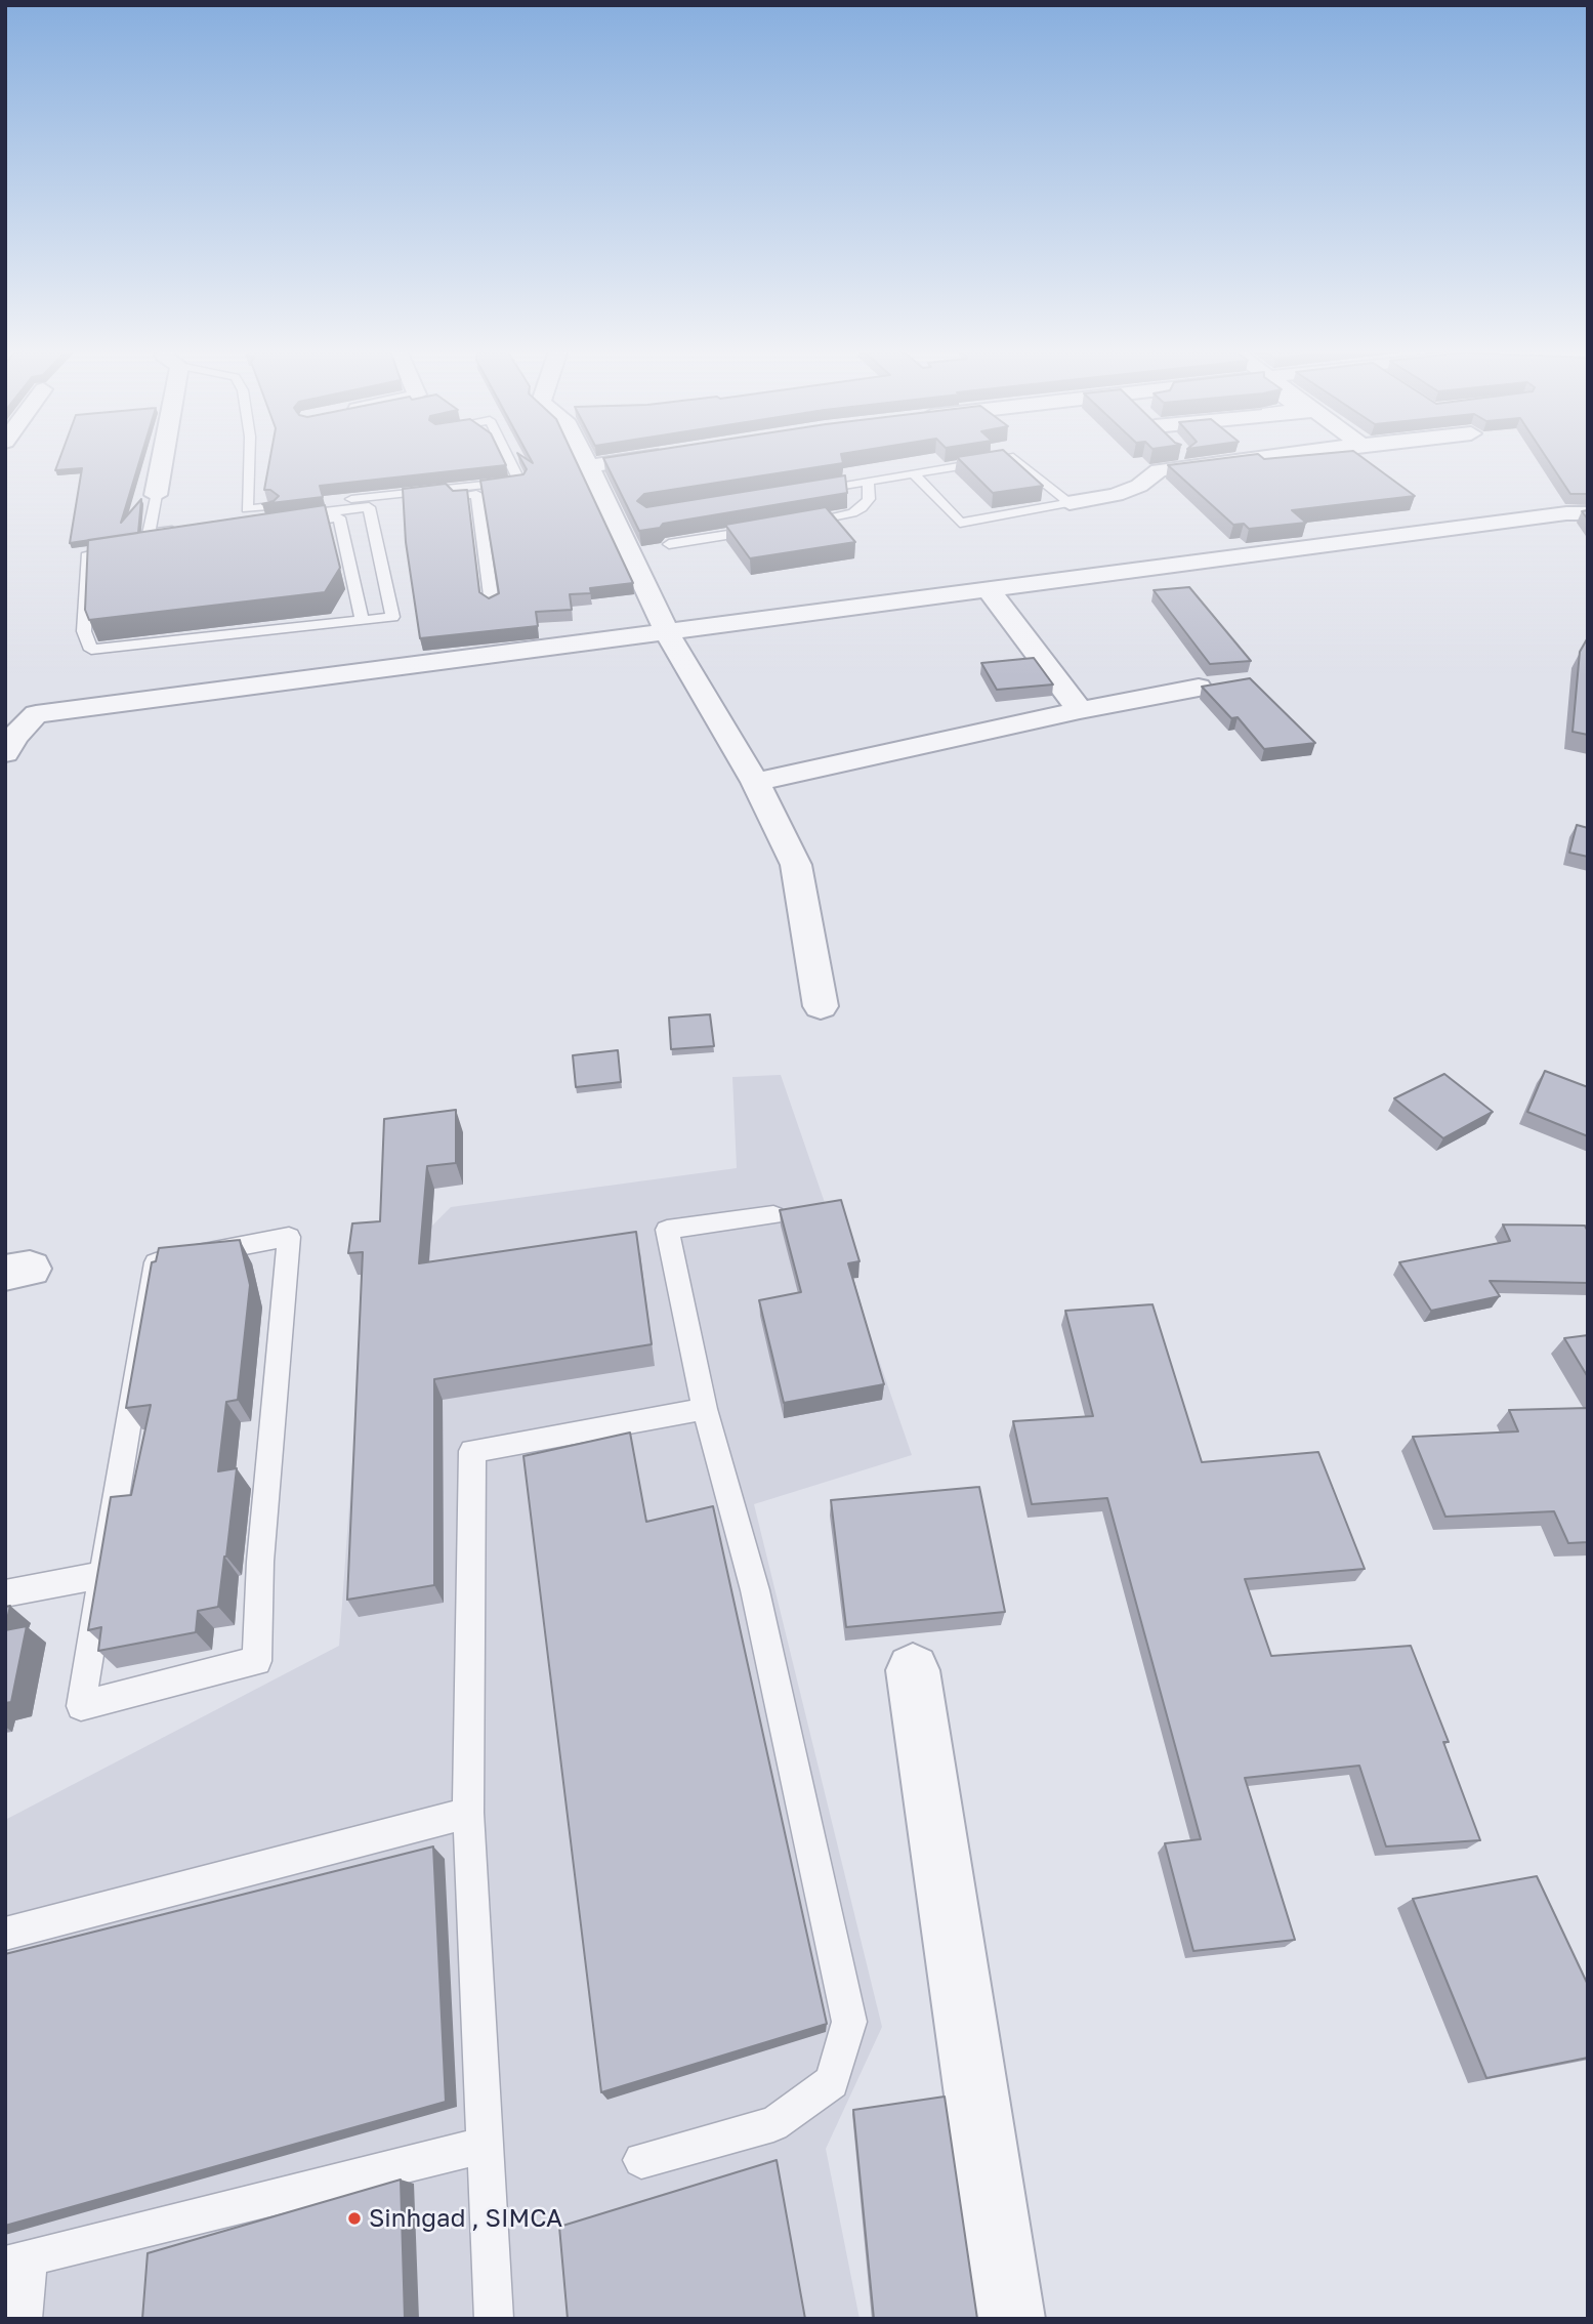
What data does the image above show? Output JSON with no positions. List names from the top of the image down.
{
  "places": ["Sinhgad , SIMCA"]
}
